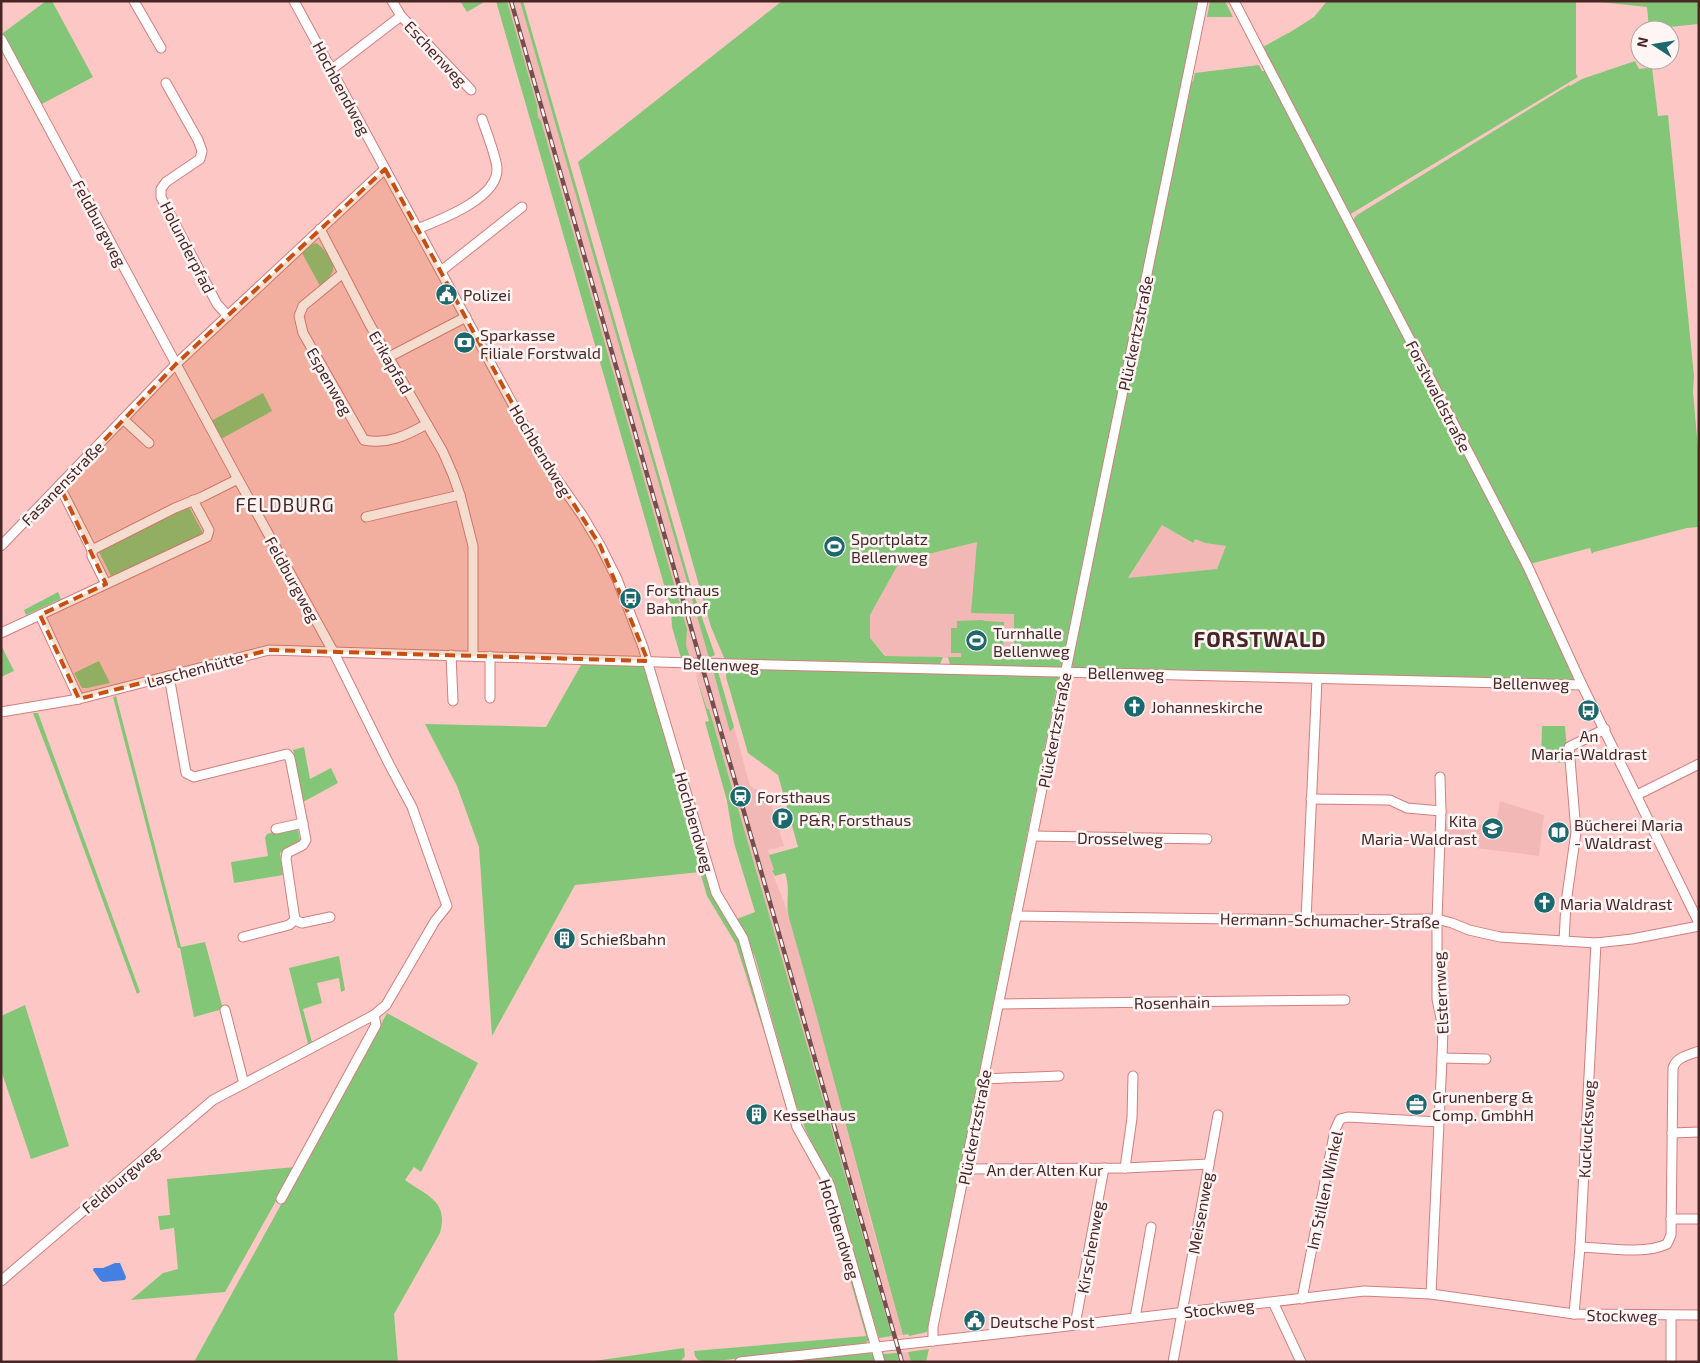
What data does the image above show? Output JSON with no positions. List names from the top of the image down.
{
  "streets": {
    "street": [
      "Eschenweg",
      "Hochbendweg",
      "Feldburgweg",
      "Holunderpfad",
      "Plückertzstraße",
      "Erikapfad",
      "Espenweg",
      "Forstwaldstraße",
      "Fasanenstraße",
      "Bellenweg",
      "Laschenhütte",
      "Drosselweg",
      "Hermann-Schumacher-Straße",
      "Elsternweg",
      "Rosenhain",
      "Kuckucksweg",
      "An der Alten Kur",
      "Im Stillen Winkel",
      "Meisenweg",
      "Kirschenweg",
      "Stockweg"
    ]
  },
  "crossings": [
    ["Eschenweg", "Hochbendweg"],
    ["Hochbendweg", "Bellenweg"],
    ["Hochbendweg", "Stockweg"],
    ["Feldburgweg", "Fasanenstraße"],
    ["Feldburgweg", "Laschenhütte"],
    ["Holunderpfad", "Fasanenstraße"],
    ["Plückertzstraße", "Bellenweg"],
    ["Plückertzstraße", "Drosselweg"],
    ["Plückertzstraße", "Hermann-Schumacher-Straße"],
    ["Plückertzstraße", "Rosenhain"],
    ["Plückertzstraße", "An der Alten Kur"],
    ["Plückertzstraße", "Stockweg"],
    ["Erikapfad", "Espenweg"],
    ["Erikapfad", "Bellenweg"],
    ["Forstwaldstraße", "Bellenweg"],
    ["Forstwaldstraße", "Hermann-Schumacher-Straße"],
    ["Bellenweg", "Laschenhütte"],
    ["Hermann-Schumacher-Straße", "Elsternweg"],
    ["Hermann-Schumacher-Straße", "Kuckucksweg"],
    ["Elsternweg", "Im Stillen Winkel"],
    ["Elsternweg", "Stockweg"],
    ["Kuckucksweg", "Stockweg"],
    ["An der Alten Kur", "Meisenweg"],
    ["An der Alten Kur", "Kirschenweg"],
    ["Im Stillen Winkel", "Stockweg"],
    ["Meisenweg", "Stockweg"],
    ["Kirschenweg", "Stockweg"]
  ],
  "districts": ["FELDBURG", "FORSTWALD"],
  "places": {
    "public building": ["Polizei", "Deutsche Post"],
    "bank": ["Sparkasse Filiale Forstwald"],
    "sports": ["Sportplatz Bellenweg", "Turnhalle Bellenweg"],
    "bus stop": ["Forsthaus Bahnhof", "An Maria-Waldrast"],
    "church": ["Johanneskirche", "Maria Waldrast"],
    "station": ["Forsthaus"],
    "parking": ["P&R, Forsthaus"],
    "school or university": ["Kita Maria-Waldrast"],
    "library": ["Bücherei Maria - Waldrast"],
    "building": ["Schießbahn", "Kesselhaus"],
    "office": ["Grunenberg & Comp. GmbhH"]
  },
  "north": "left"
}
